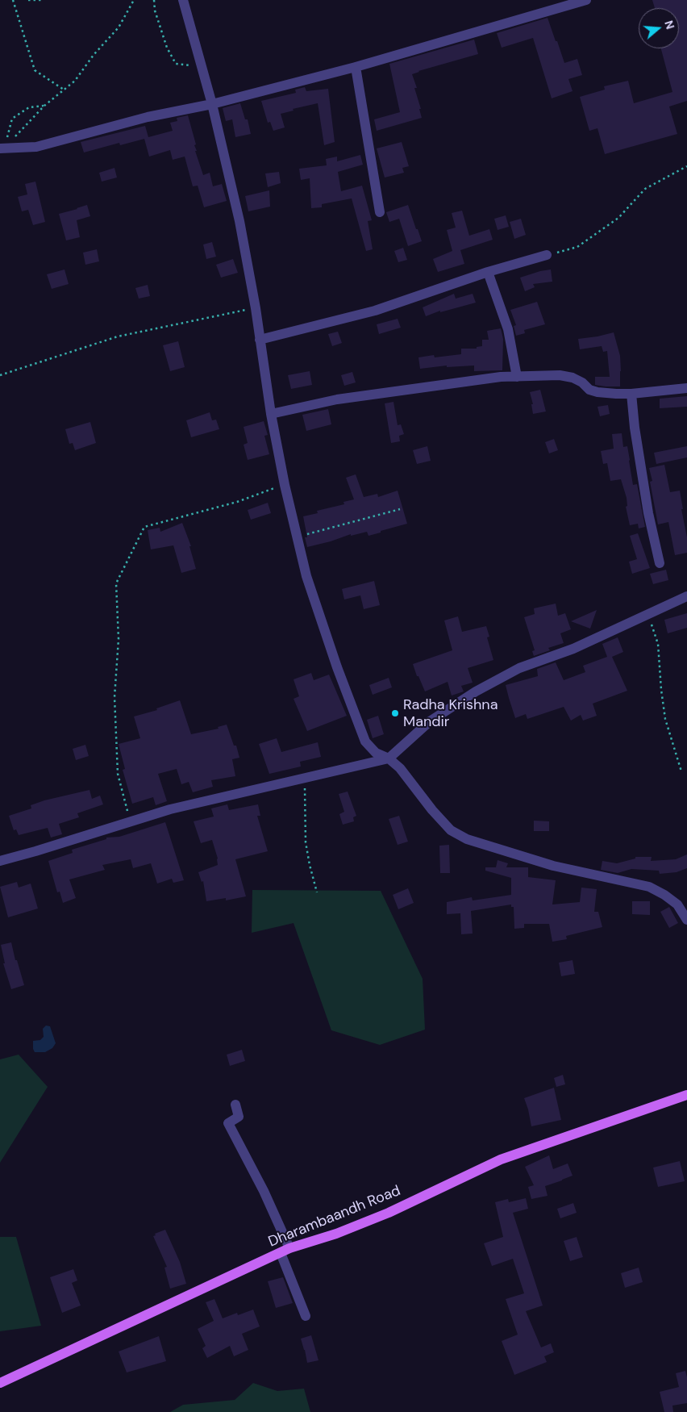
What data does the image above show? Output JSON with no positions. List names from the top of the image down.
{
  "streets": {
    "main road": ["Dharambaandh Road"]
  },
  "places": ["Radha Krishna Mandir"],
  "north": "right"
}
